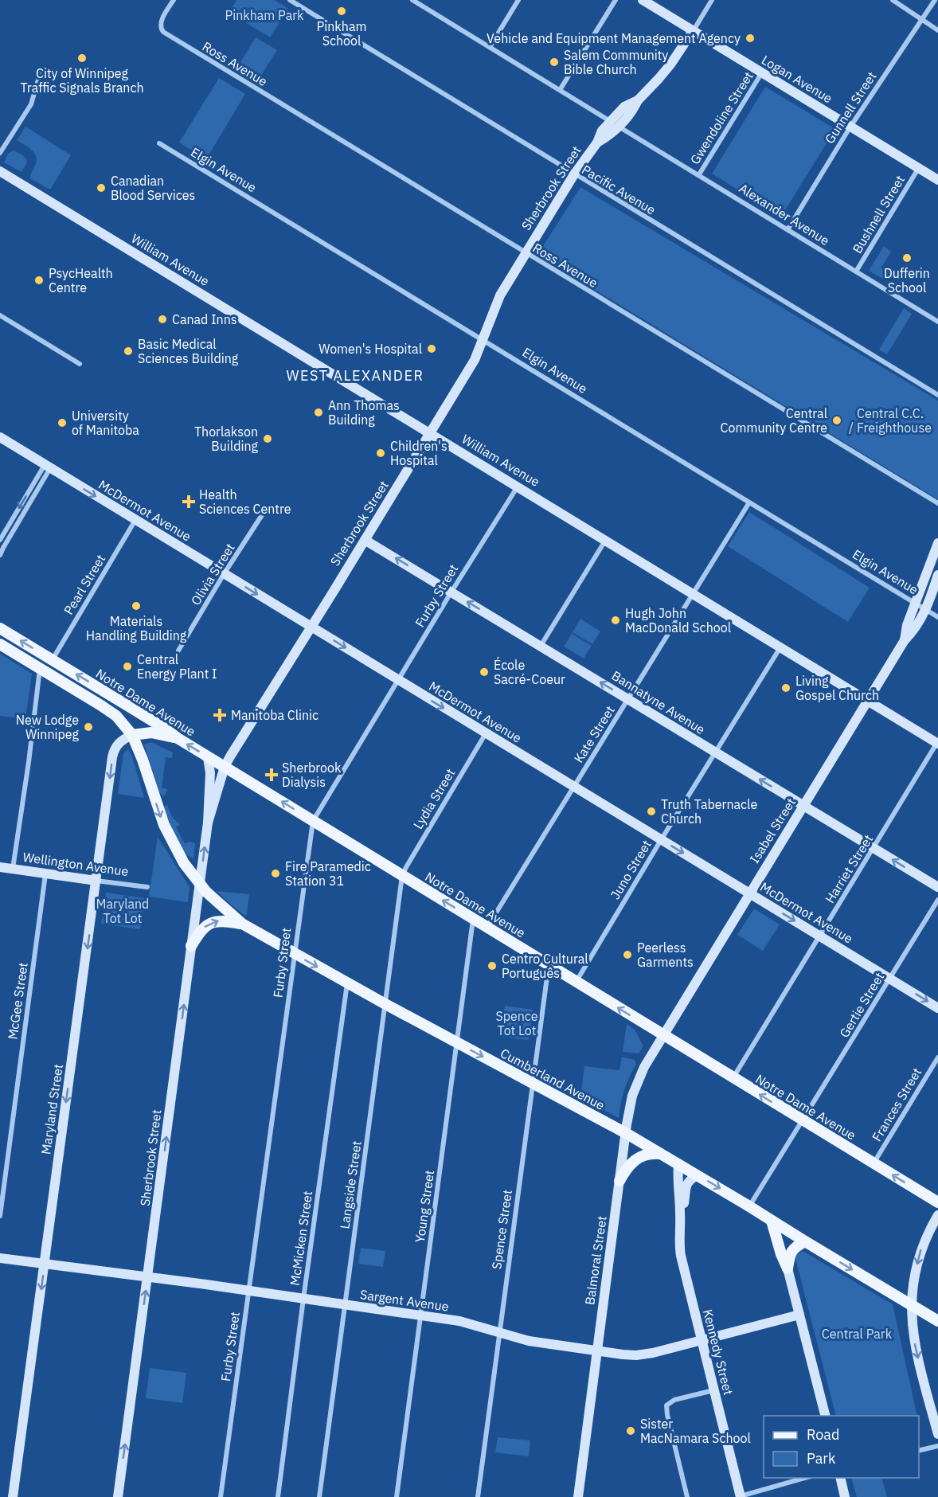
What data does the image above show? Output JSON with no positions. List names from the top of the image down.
{
  "streets": {
    "main road": [
      "Logan Avenue",
      "Sherbrook Street",
      "William Avenue",
      "McDermot Avenue",
      "Notre Dame Avenue",
      "Bannatyne Avenue",
      "Isabel Street",
      "Wellington Avenue",
      "Cumberland Avenue",
      "Maryland Street",
      "Balmoral Street",
      "Sargent Avenue",
      "Kennedy Street"
    ],
    "street": [
      "Ross Avenue",
      "Gunnell Street",
      "Gwendoline Street",
      "Elgin Avenue",
      "Pacific Avenue",
      "Alexander Avenue",
      "Bushnell Street",
      "Olivia Street",
      "Pearl Street",
      "Furby Street",
      "Kate Street",
      "Lydia Street",
      "Harriet Street",
      "Juno Street",
      "McGee Street",
      "Gertie Street",
      "Frances Street",
      "Langside Street",
      "Young Street",
      "Spence Street",
      "McMicken Street"
    ]
  },
  "crossings": [
    ["Ross Avenue", "Sherbrook Street"],
    ["Logan Avenue", "Gunnell Street"],
    ["Logan Avenue", "Gwendoline Street"],
    ["Logan Avenue", "Sherbrook Street"],
    ["Logan Avenue", "Bushnell Street"],
    ["Gunnell Street", "Alexander Avenue"],
    ["Gwendoline Street", "Alexander Avenue"],
    ["Elgin Avenue", "Sherbrook Street"],
    ["Elgin Avenue", "Kate Street"],
    ["Elgin Avenue", "Isabel Street"],
    ["Sherbrook Street", "Pacific Avenue"],
    ["Sherbrook Street", "Alexander Avenue"],
    ["Sherbrook Street", "William Avenue"],
    ["Sherbrook Street", "McDermot Avenue"],
    ["Sherbrook Street", "Notre Dame Avenue"],
    ["Sherbrook Street", "Bannatyne Avenue"],
    ["Sherbrook Street", "Cumberland Avenue"],
    ["Sherbrook Street", "Sargent Avenue"],
    ["Alexander Avenue", "Bushnell Street"],
    ["William Avenue", "Furby Street"],
    ["William Avenue", "Kate Street"],
    ["William Avenue", "Isabel Street"],
    ["William Avenue", "Harriet Street"],
    ["William Avenue", "Juno Street"],
    ["McDermot Avenue", "Olivia Street"],
    ["McDermot Avenue", "Pearl Street"],
    ["McDermot Avenue", "Furby Street"],
    ["McDermot Avenue", "Kate Street"],
    ["McDermot Avenue", "Lydia Street"],
    ["McDermot Avenue", "Isabel Street"],
    ["McDermot Avenue", "Harriet Street"],
    ["McDermot Avenue", "Juno Street"],
    ["McDermot Avenue", "Gertie Street"],
    ["Pearl Street", "Notre Dame Avenue"],
    ["Furby Street", "Notre Dame Avenue"],
    ["Furby Street", "Bannatyne Avenue"],
    ["Furby Street", "Cumberland Avenue"],
    ["Furby Street", "Sargent Avenue"],
    ["Notre Dame Avenue", "Kate Street"],
    ["Notre Dame Avenue", "Lydia Street"],
    ["Notre Dame Avenue", "Isabel Street"],
    ["Notre Dame Avenue", "Harriet Street"],
    ["Notre Dame Avenue", "Juno Street"],
    ["Notre Dame Avenue", "Gertie Street"],
    ["Notre Dame Avenue", "Cumberland Avenue"],
    ["Notre Dame Avenue", "Frances Street"],
    ["Notre Dame Avenue", "Maryland Street"],
    ["Notre Dame Avenue", "Langside Street"],
    ["Notre Dame Avenue", "Young Street"],
    ["Notre Dame Avenue", "Spence Street"],
    ["Notre Dame Avenue", "Balmoral Street"],
    ["Bannatyne Avenue", "Kate Street"],
    ["Bannatyne Avenue", "Isabel Street"],
    ["Bannatyne Avenue", "Harriet Street"],
    ["Bannatyne Avenue", "Juno Street"],
    ["Lydia Street", "Langside Street"],
    ["Isabel Street", "Balmoral Street"],
    ["Wellington Avenue", "McGee Street"],
    ["Wellington Avenue", "Maryland Street"],
    ["Gertie Street", "Cumberland Avenue"],
    ["Cumberland Avenue", "Maryland Street"],
    ["Cumberland Avenue", "Langside Street"],
    ["Cumberland Avenue", "Young Street"],
    ["Cumberland Avenue", "Spence Street"],
    ["Cumberland Avenue", "McMicken Street"],
    ["Cumberland Avenue", "Balmoral Street"],
    ["Cumberland Avenue", "Kennedy Street"],
    ["Maryland Street", "Sargent Avenue"],
    ["Langside Street", "Sargent Avenue"],
    ["Young Street", "Sargent Avenue"],
    ["Spence Street", "Sargent Avenue"],
    ["McMicken Street", "Sargent Avenue"],
    ["Balmoral Street", "Sargent Avenue"],
    ["Sargent Avenue", "Kennedy Street"]
  ],
  "one_way": [
    "Sherbrook Street",
    "McDermot Avenue",
    "Notre Dame Avenue",
    "Bannatyne Avenue",
    "Cumberland Avenue",
    "Maryland Street"
  ],
  "districts": ["WEST ALEXANDER"],
  "parks": [
    "Pinkham Park",
    "Central C.C. / Freighthouse",
    "Maryland Tot Lot",
    "Spence Tot Lot",
    "Central Park"
  ],
  "places": {
    "other": [
      "Pinkham School",
      "Vehicle and Equipment Management Agency",
      "City of Winnipeg Traffic Signals Branch",
      "Salem Community Bible Church",
      "Canadian Blood Services",
      "Dufferin School",
      "PsycHealth Centre",
      "Canad Inns",
      "Women's Hospital",
      "Basic Medical Sciences Building",
      "Ann Thomas Building",
      "Central Community Centre",
      "University of Manitoba",
      "Thorlakson Building",
      "Children's Hospital",
      "Materials Handling Building",
      "Hugh John MacDonald School",
      "Central Energy Plant I",
      "École Sacré-Coeur",
      "Living Gospel Church",
      "New Lodge Winnipeg",
      "Truth Tabernacle Church",
      "Fire Paramedic Station 31",
      "Peerless Garments",
      "Centro Cultural Português",
      "Sister MacNamara School"
    ],
    "health": ["Health Sciences Centre", "Manitoba Clinic", "Sherbrook Dialysis"]
  },
  "legend": ["Road", "Park"]
}
